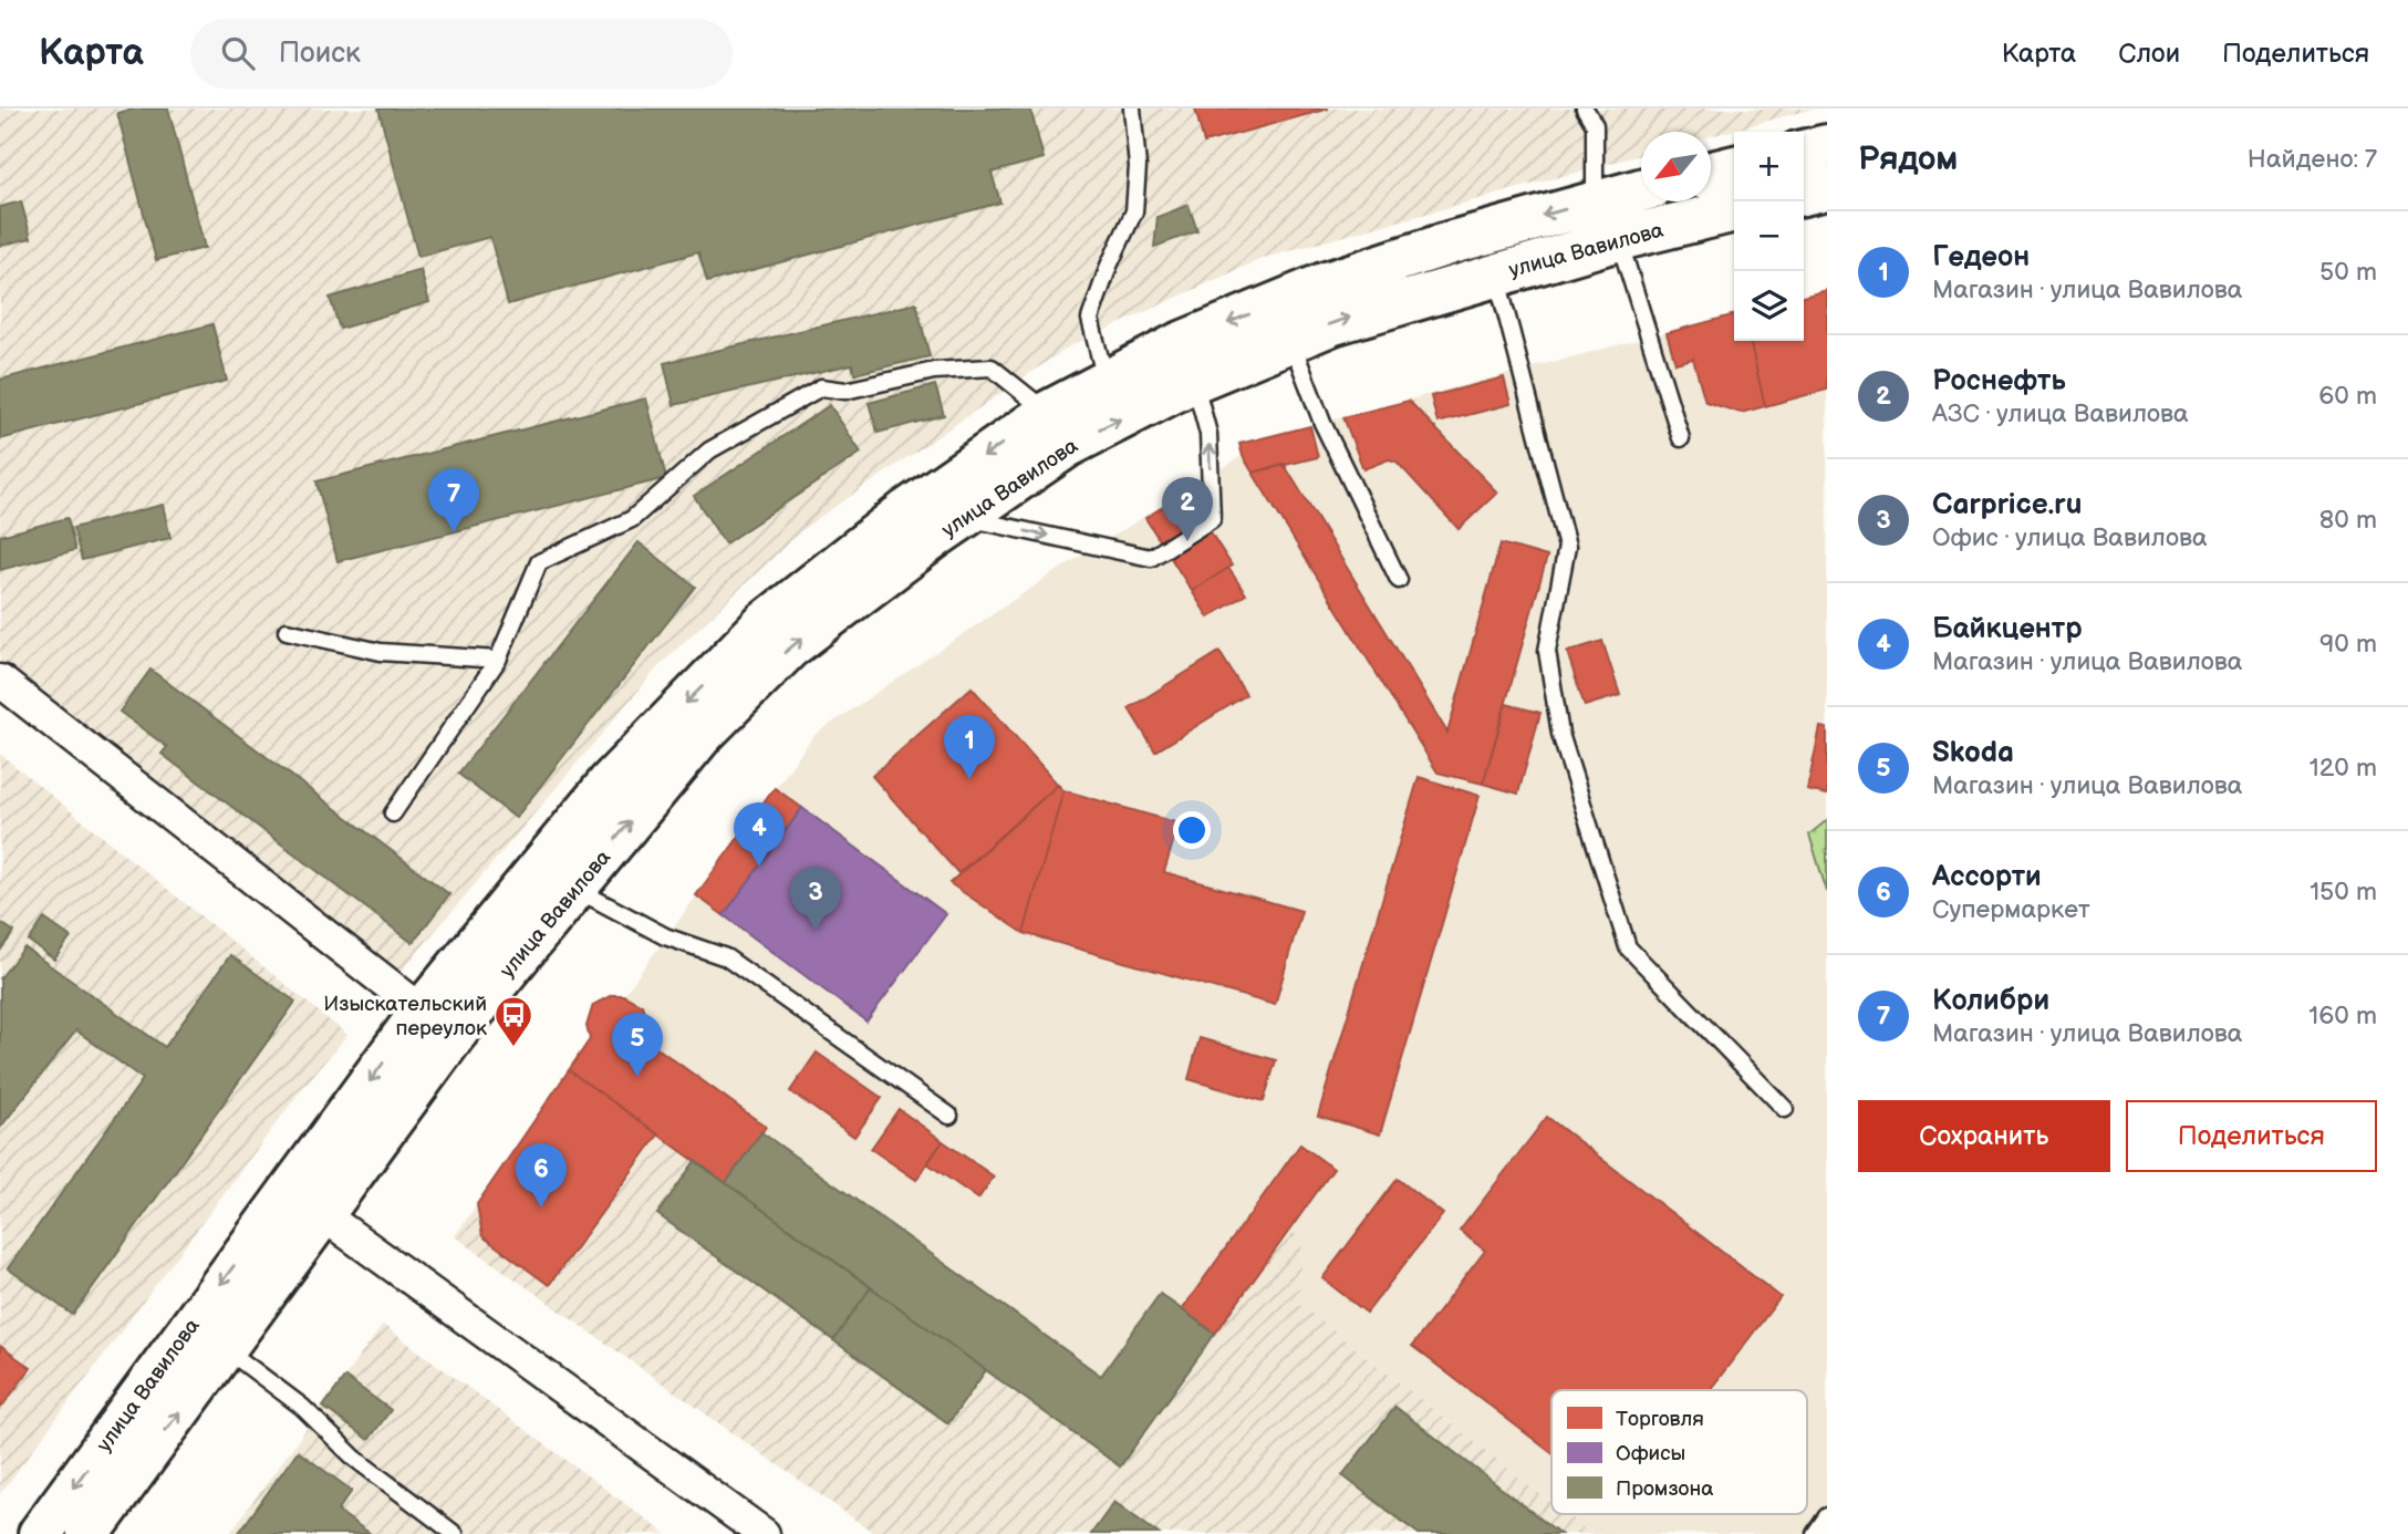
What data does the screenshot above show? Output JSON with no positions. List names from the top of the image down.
{
  "streets": {
    "main road": ["улица Вавилова"]
  },
  "places": {
    "bus stop": ["Изыскательский переулок"]
  },
  "legend": ["Торговля", "Офисы", "Промзона"],
  "north": "bottom left",
  "page": {
    "header": "Карта",
    "search": "Поиск",
    "nav": ["Карта", "Слои", "Поделиться"],
    "heading": ["Рядом", "Найдено: 7"],
    "map_buttons": ["+", "−"],
    "list": [
      {
        "mark": "1",
        "name": "Гедеон",
        "note": "Магазин · улица Вавилова",
        "value": "50 m"
      },
      {
        "mark": "2",
        "name": "Роснефть",
        "note": "АЗС · улица Вавилова",
        "value": "60 m"
      },
      {
        "mark": "3",
        "name": "Carprice.ru",
        "note": "Офис · улица Вавилова",
        "value": "80 m"
      },
      {
        "mark": "4",
        "name": "Байкцентр",
        "note": "Магазин · улица Вавилова",
        "value": "90 m"
      },
      {
        "mark": "5",
        "name": "Skoda",
        "note": "Магазин · улица Вавилова",
        "value": "120 m"
      },
      {
        "mark": "6",
        "name": "Ассорти",
        "note": "Супермаркет",
        "value": "150 m"
      },
      {
        "mark": "7",
        "name": "Колибри",
        "note": "Магазин · улица Вавилова",
        "value": "160 m"
      }
    ],
    "pins": [
      "7",
      "2",
      "1",
      "4",
      "3",
      "5",
      "6"
    ],
    "buttons": ["Сохранить", "Поделиться"]
  }
}
